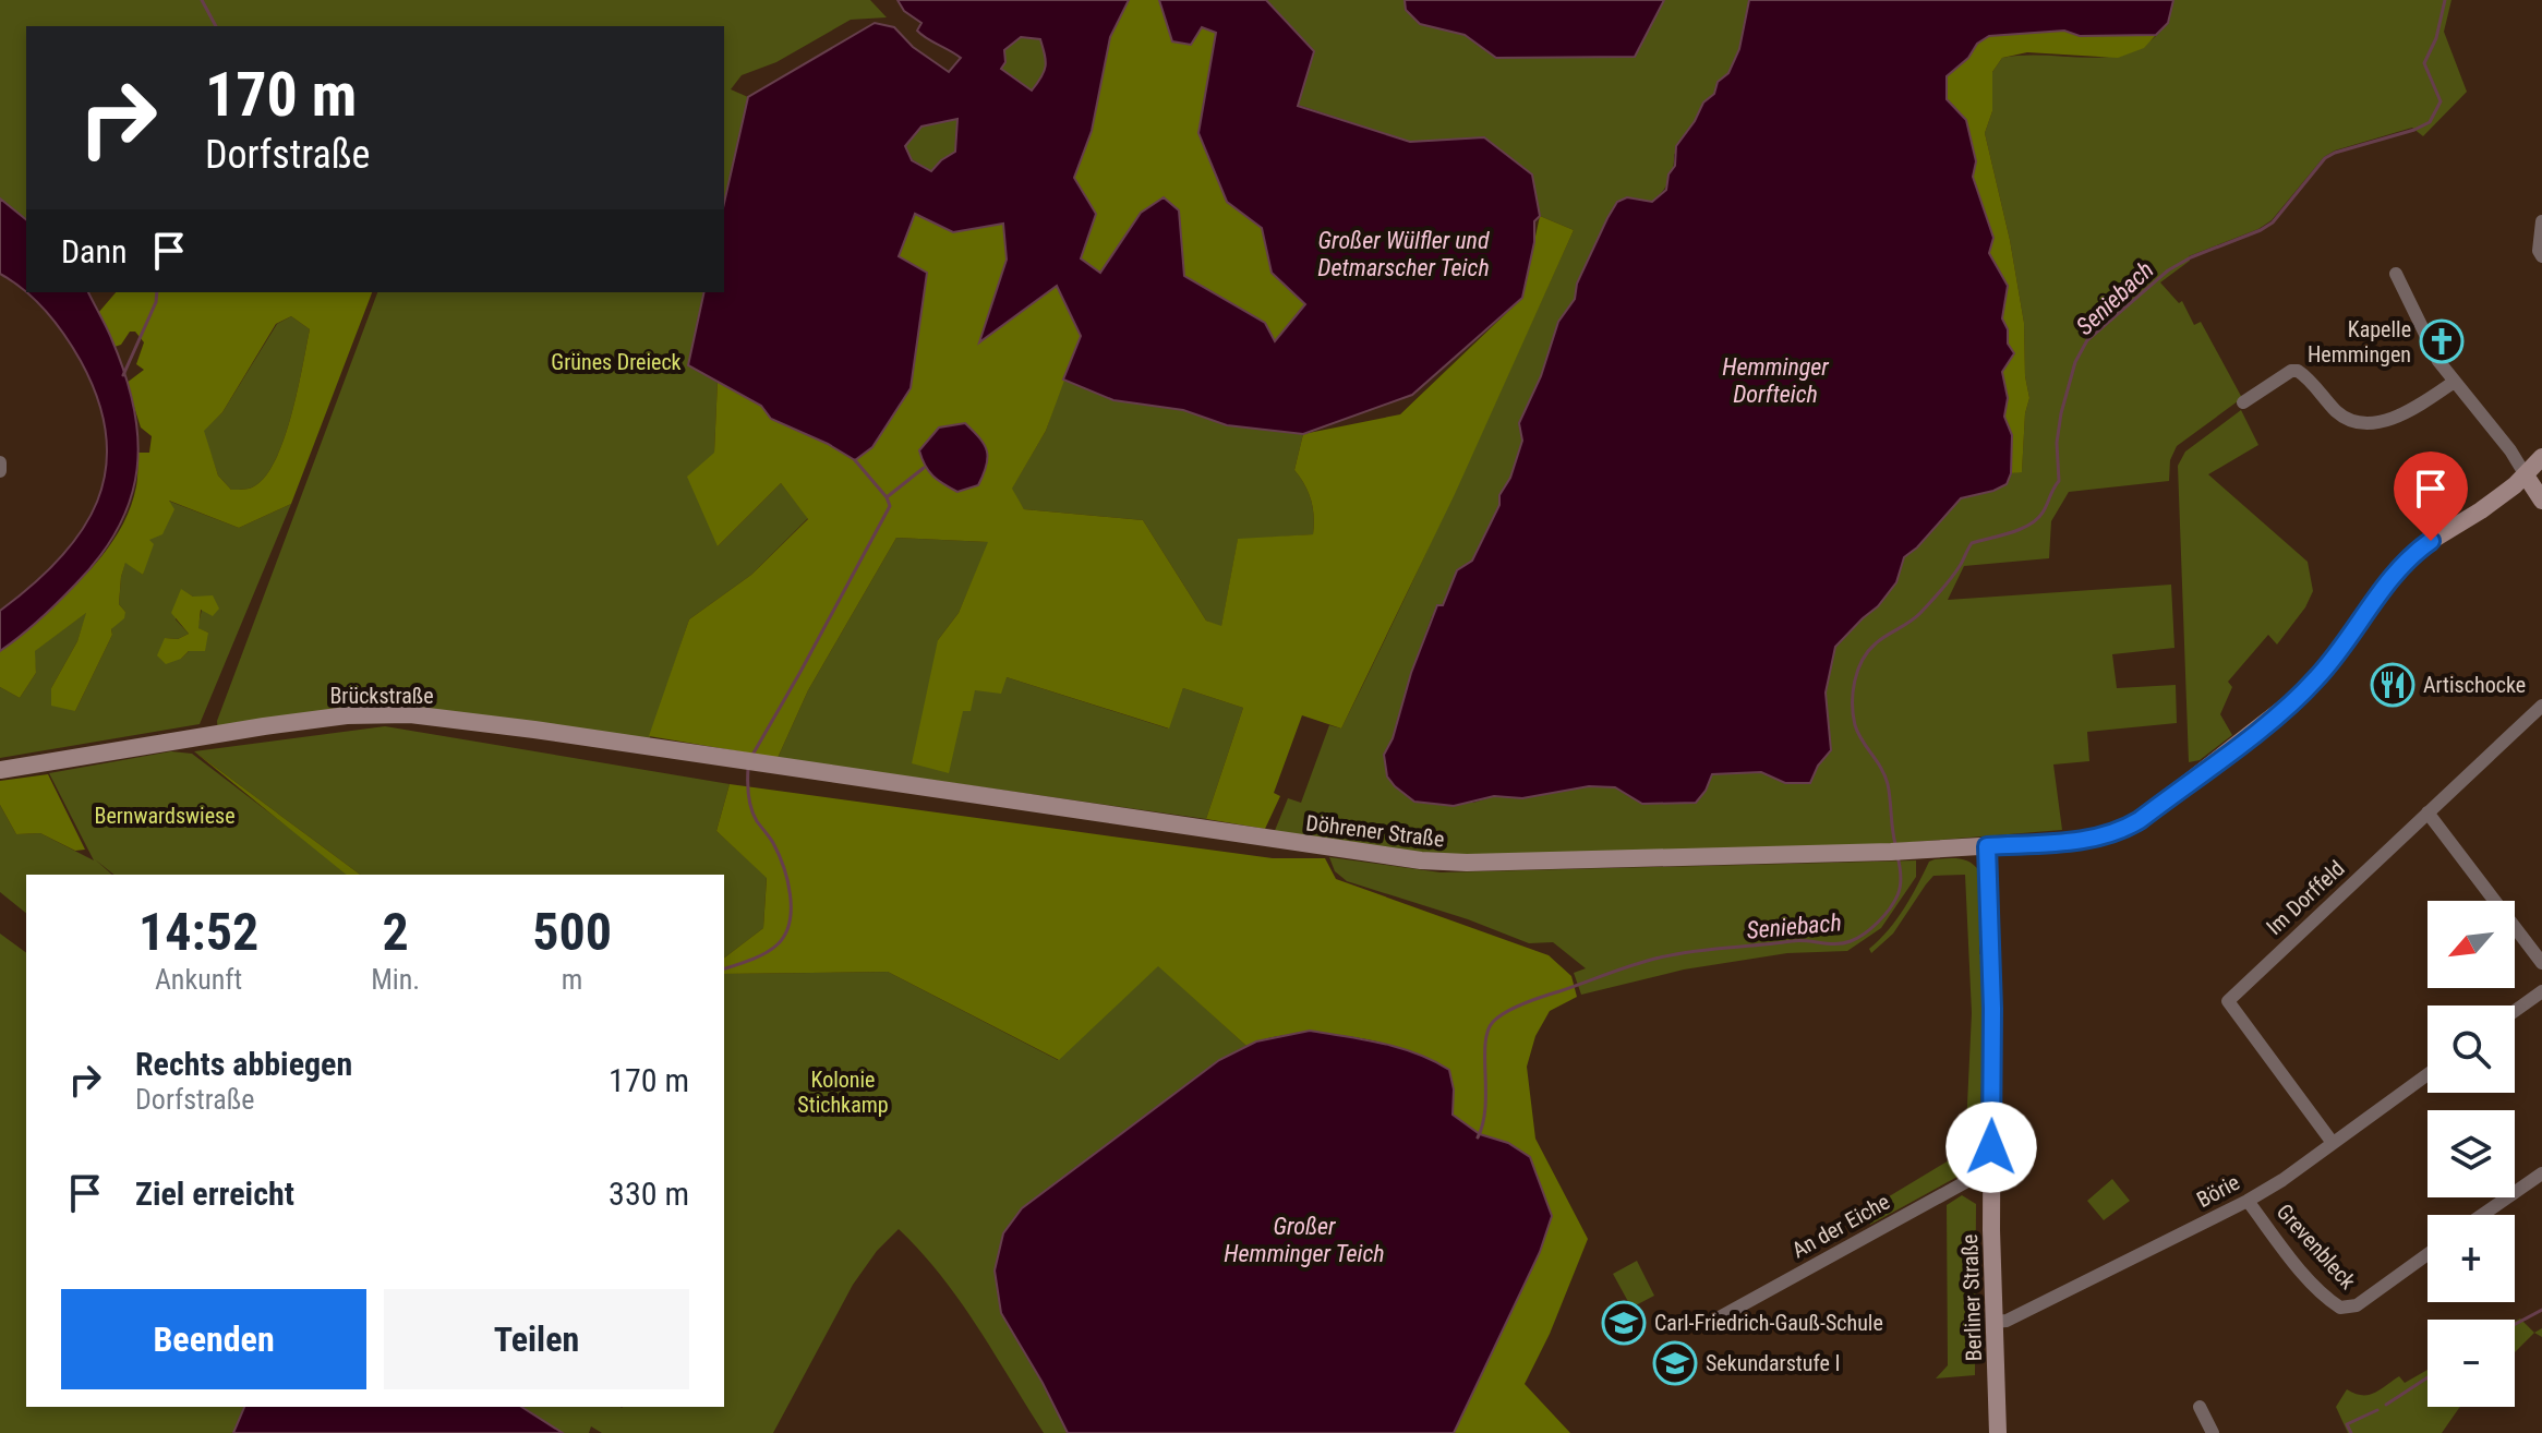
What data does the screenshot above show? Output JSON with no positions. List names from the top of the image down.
{
  "streets": {
    "street": [
      "Brückstraße",
      "Döhrener Straße",
      "Im Dorffeld",
      "Börie",
      "An der Eiche",
      "Grevenbleck",
      "Berliner Straße"
    ]
  },
  "crossings": [
    ["Brückstraße", "Döhrener Straße"],
    ["Döhrener Straße", "Berliner Straße"],
    ["Im Dorffeld", "Börie"],
    ["Börie", "Grevenbleck"],
    ["Börie", "Berliner Straße"],
    ["An der Eiche", "Berliner Straße"]
  ],
  "water": [
    "Großer Wülfler und Detmarscher Teich",
    "Seniebach",
    "Hemminger Dorfteich",
    "Großer Hemminger Teich"
  ],
  "parks": ["Grünes Dreieck", "Bernwardswiese", "Kolonie Stichkamp"],
  "places": {
    "church": ["Kapelle Hemmingen"],
    "restaurant": ["Artischocke"],
    "school or university": ["Carl-Friedrich-Gauß-Schule", "Sekundarstufe I"]
  },
  "north": "bottom left",
  "page": {
    "turn": ["170 m", "Dorfstraße"],
    "then": "Dann",
    "eta": [
      "14:52",
      "Ankunft",
      "2",
      "Min.",
      "500",
      "m"
    ],
    "map_buttons": ["+", "−"],
    "list": [
      {
        "name": "Rechts abbiegen",
        "note": "Dorfstraße",
        "value": "170 m"
      },
      {
        "name": "Ziel erreicht",
        "value": "330 m"
      }
    ],
    "buttons": ["Beenden", "Teilen"]
  }
}
